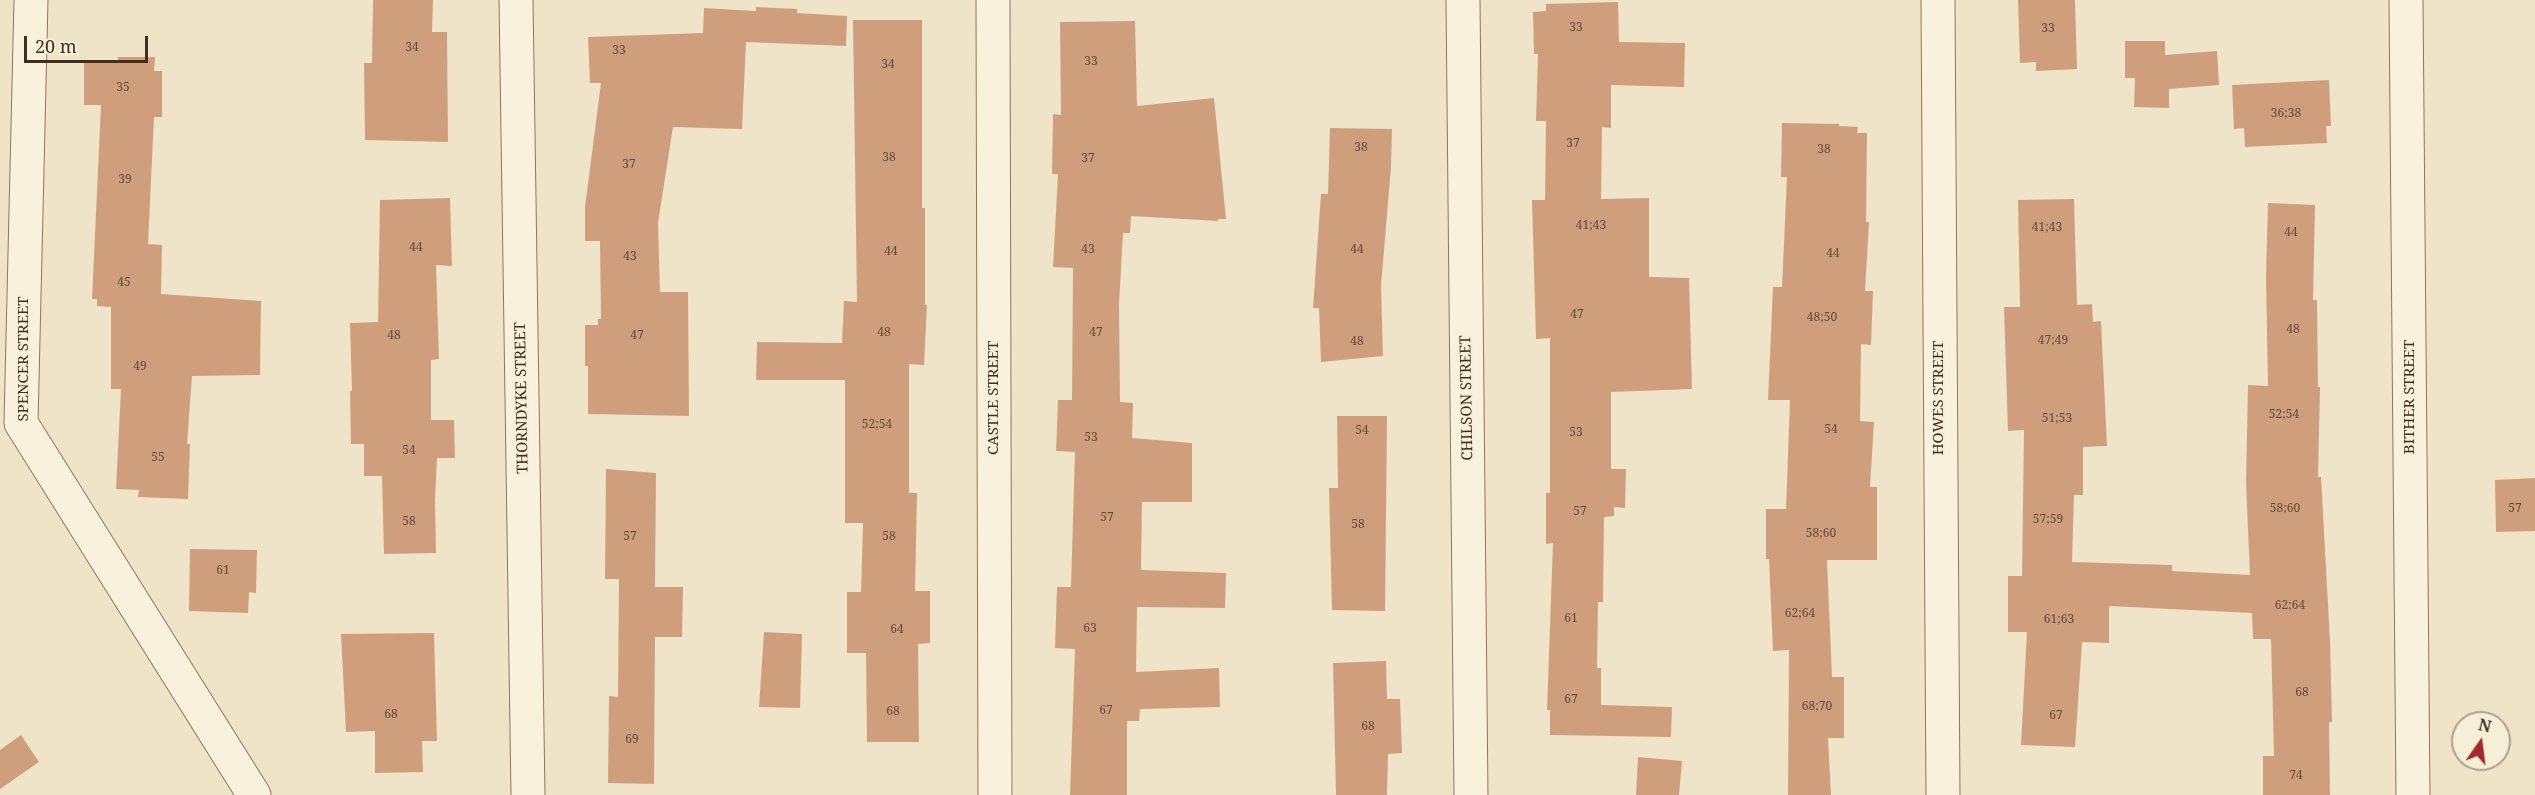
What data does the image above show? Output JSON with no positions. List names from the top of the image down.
{
  "streets": {
    "street": [
      "SPENCER STREET",
      "BITHER STREET",
      "THORNDYKE STREET",
      "CASTLE STREET",
      "CHILSON STREET",
      "HOWES STREET"
    ]
  },
  "house_numbers": [
    "33",
    "33",
    "34",
    "33",
    "33",
    "34",
    "35",
    "36;38",
    "37",
    "38",
    "38",
    "38",
    "37",
    "37",
    "39",
    "41;43",
    "41;43",
    "44",
    "44",
    "43",
    "44",
    "44",
    "44",
    "43",
    "45",
    "47",
    "48;50",
    "48",
    "48",
    "47",
    "48",
    "47",
    "47;49",
    "48",
    "49",
    "52;54",
    "51;53",
    "52;54",
    "54",
    "54",
    "53",
    "53",
    "54",
    "55",
    "58;60",
    "57",
    "57",
    "57",
    "57;59",
    "58",
    "58",
    "58;60",
    "57",
    "58",
    "61",
    "62;64",
    "62;64",
    "61",
    "61;63",
    "63",
    "64",
    "68",
    "67",
    "68;70",
    "67",
    "68",
    "68",
    "67",
    "68",
    "69",
    "74"
  ],
  "scale_bar": "20 m",
  "north": "top"
}
